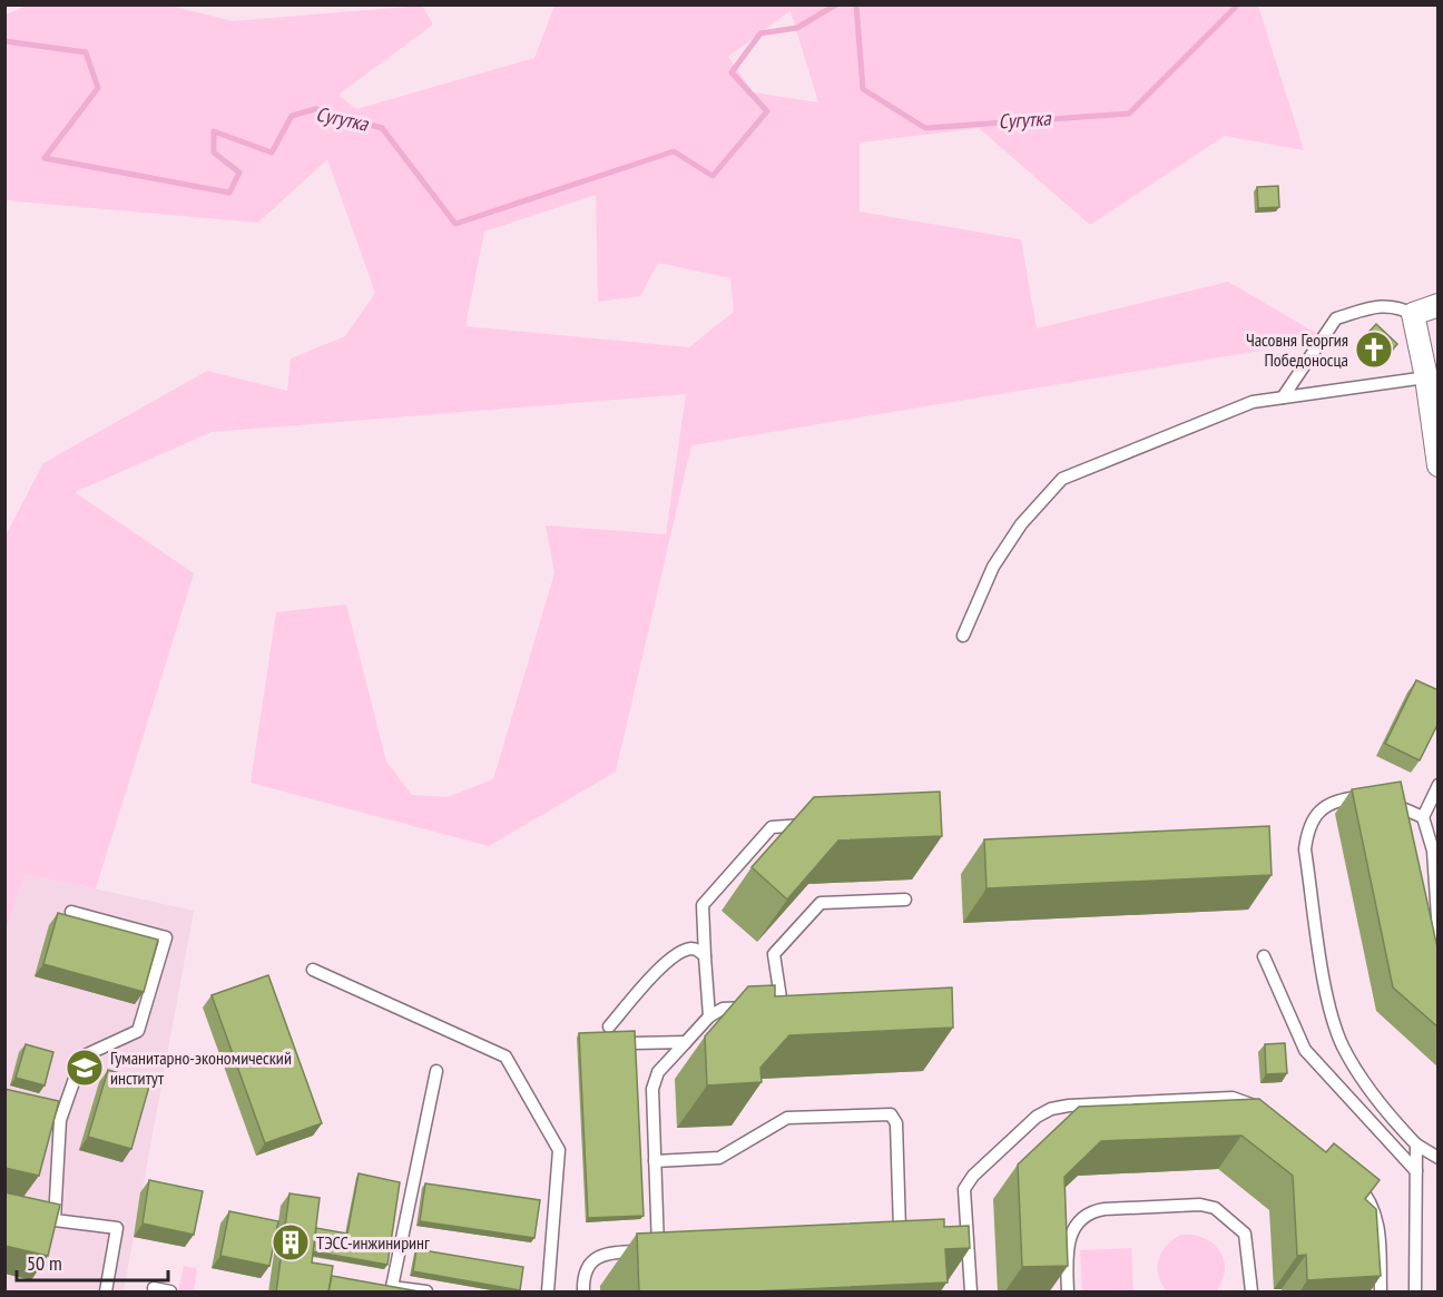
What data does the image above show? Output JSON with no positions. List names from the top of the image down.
{
  "water": ["Сугутка"],
  "places": {
    "church": ["Часовня Георгия Победоносца"],
    "school or university": ["Гуманитарно-экономический институт"],
    "building": ["ТЭСС-инжиниринг"]
  },
  "scale_bar": "50 m"
}
